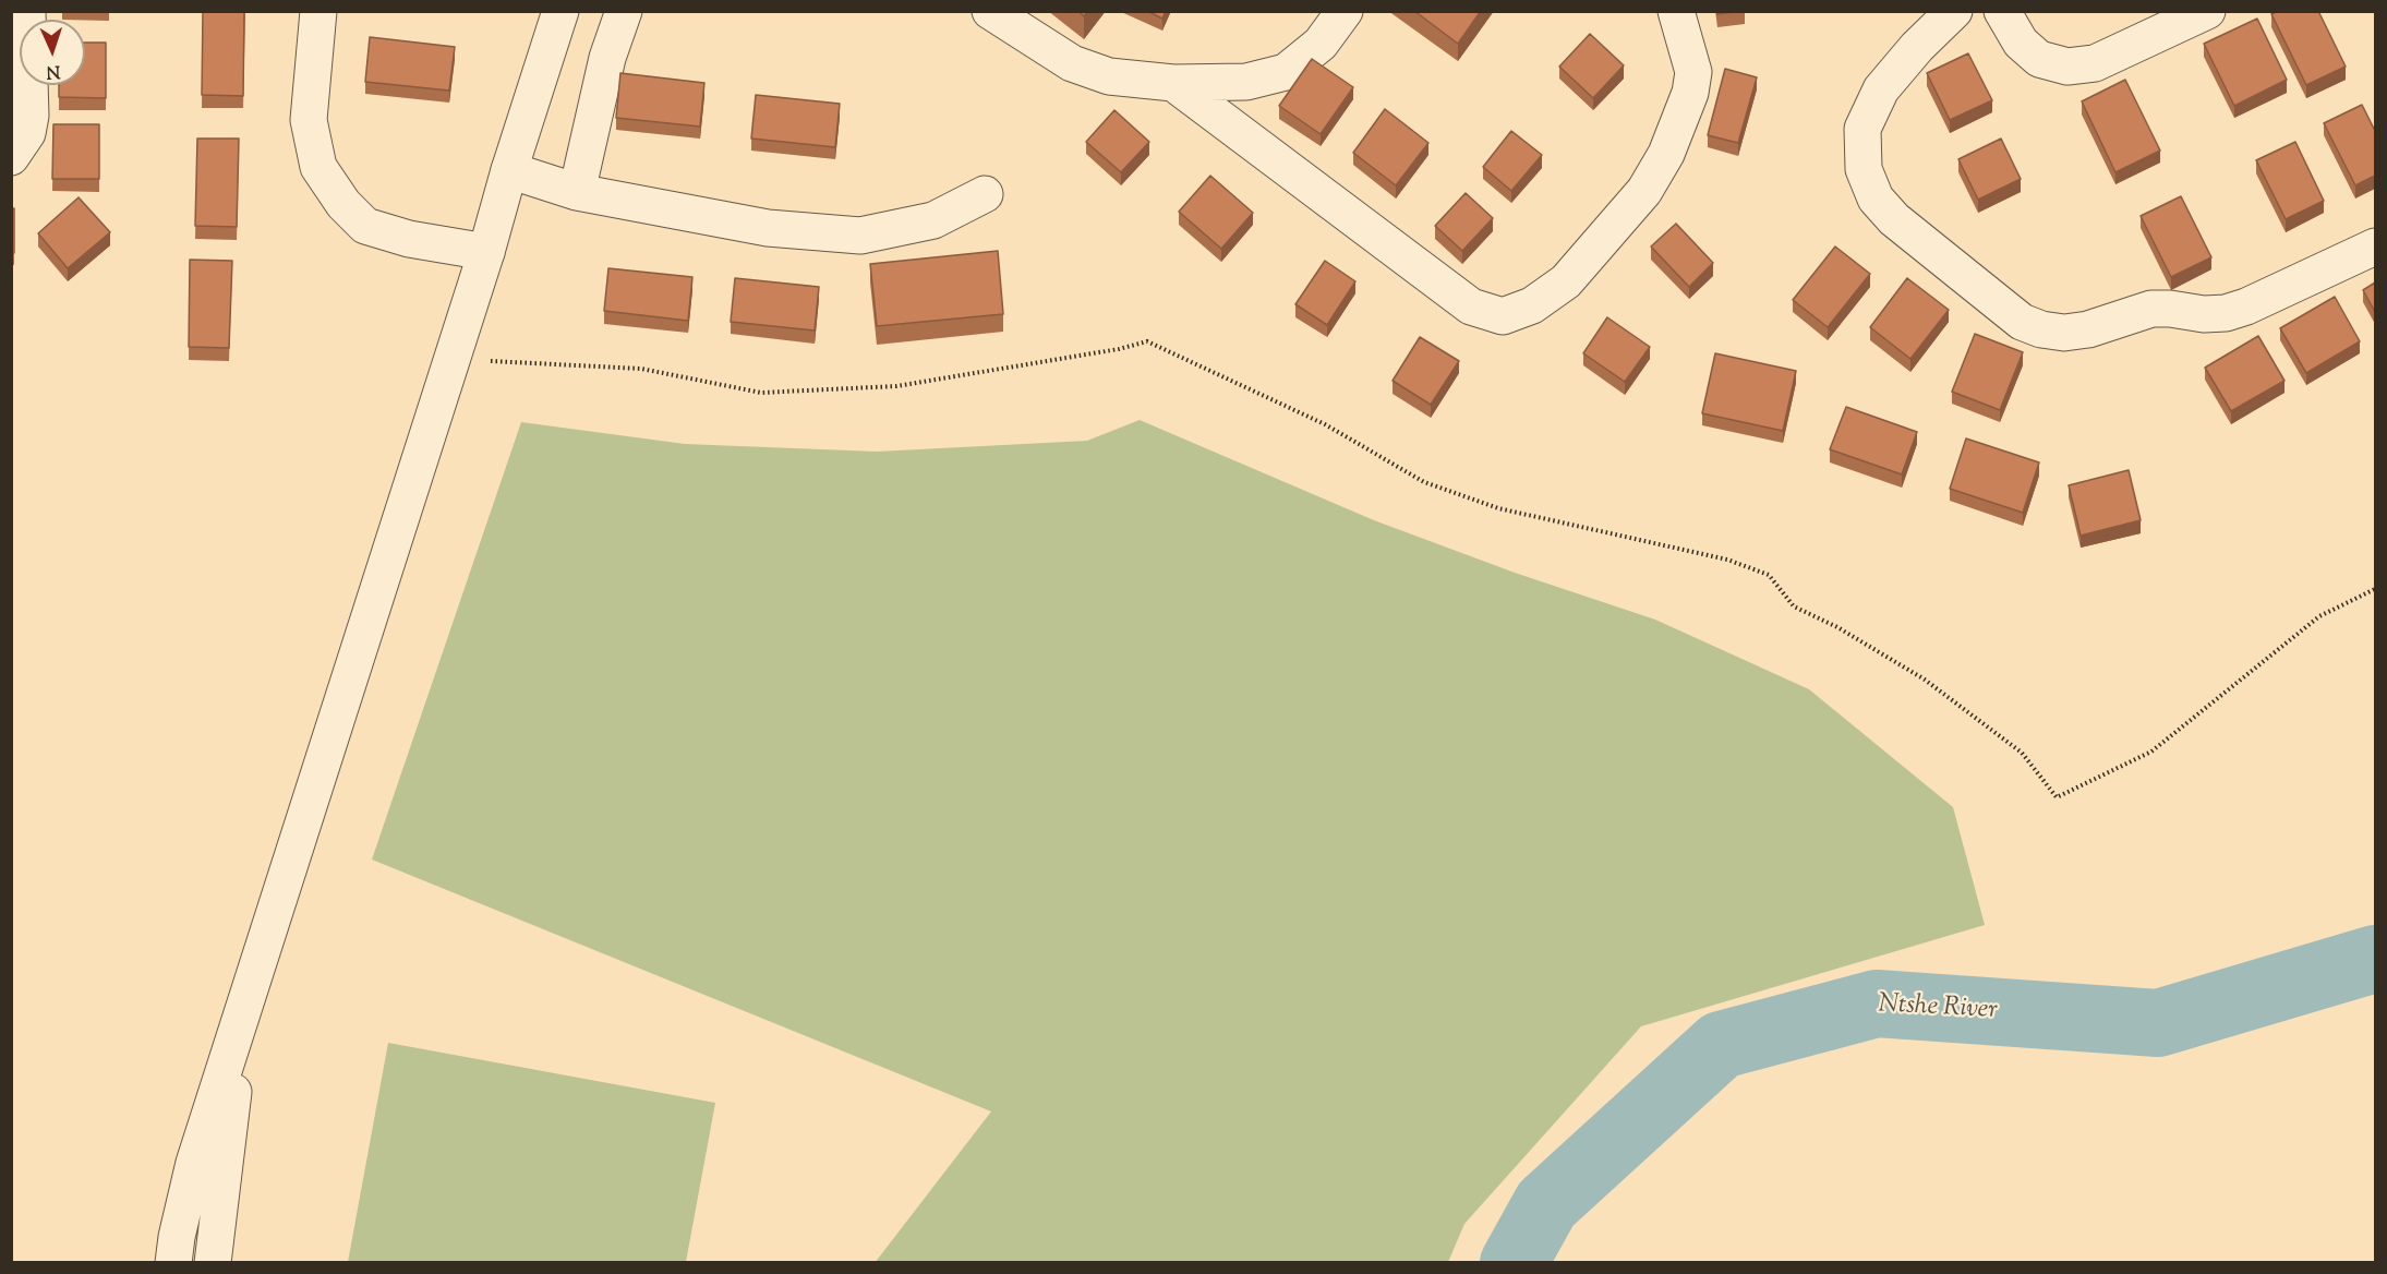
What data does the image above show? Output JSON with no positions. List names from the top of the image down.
{
  "water": ["Ntshe River"],
  "north": "bottom"
}
